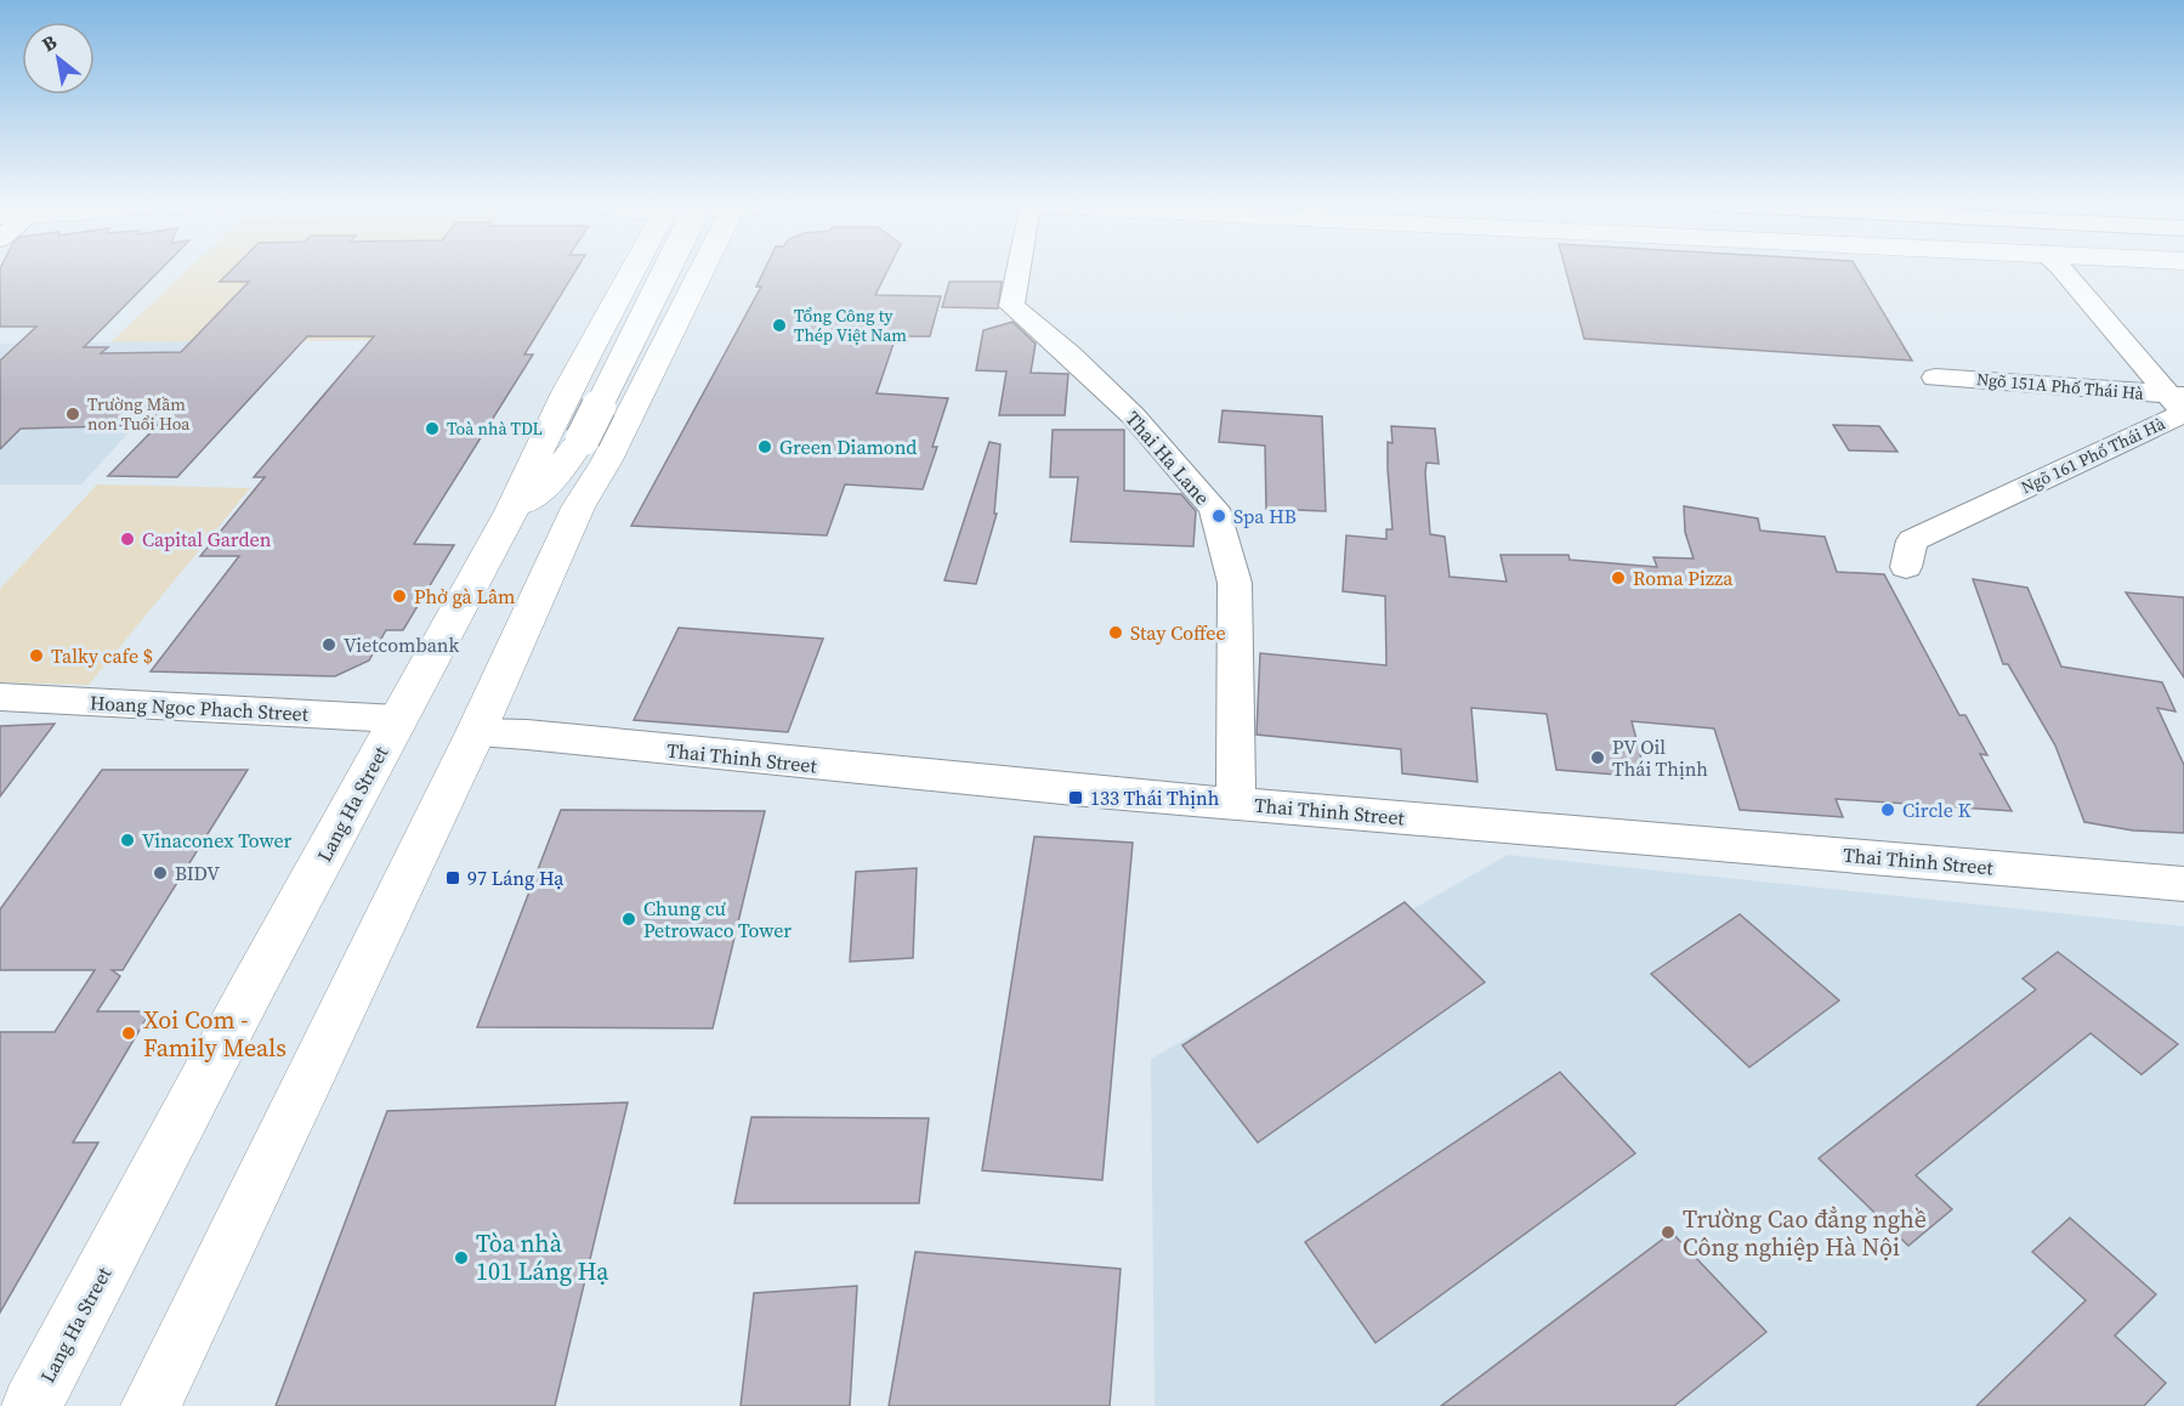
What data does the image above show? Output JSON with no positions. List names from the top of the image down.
{
  "streets": {
    "main road": ["Lang Ha Street"],
    "street": [
      "Ngõ 151A Phố Thái Hà",
      "Ngõ 161 Phố Thái Hà",
      "Thai Ha Lane",
      "Hoang Ngoc Phach Street",
      "Thai Thinh Street"
    ]
  },
  "crossings": [
    ["Ngõ 151A Phố Thái Hà", "Ngõ 161 Phố Thái Hà"],
    ["Thai Ha Lane", "Thai Thinh Street"],
    ["Hoang Ngoc Phach Street", "Lang Ha Street"]
  ],
  "places": {
    "other": [
      "Tổng Công ty Thép Việt Nam",
      "Trường Mầm non Tuổi Hoa",
      "Toà nhà TDL",
      "Green Diamond",
      "Spa HB",
      "Capital Garden",
      "Roma Pizza",
      "Phở gà Lâm",
      "Stay Coffee",
      "Vietcombank",
      "Talky cafe $",
      "PV Oil Thái Thịnh",
      "Circle K",
      "Vinaconex Tower",
      "BIDV",
      "Chung cư Petrowaco Tower",
      "Xoi Com - Family Meals",
      "Trường Cao đẳng nghề Công nghiệp Hà Nội",
      "Tòa nhà 101 Láng Hạ"
    ],
    "transit": ["133 Thái Thịnh", "97 Láng Hạ"]
  },
  "north": "top left"
}
